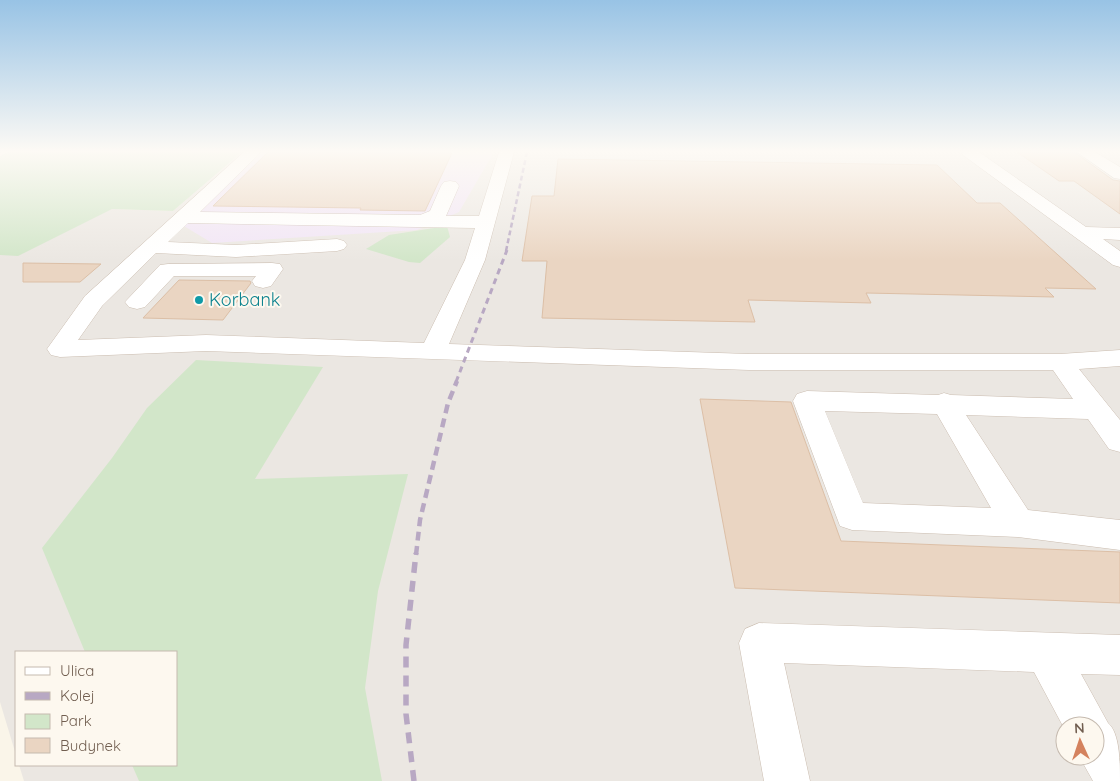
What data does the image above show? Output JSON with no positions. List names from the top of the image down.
{
  "places": ["Korbank"],
  "legend": [
    "Ulica",
    "Kolej",
    "Park",
    "Budynek"
  ],
  "north": "top"
}
